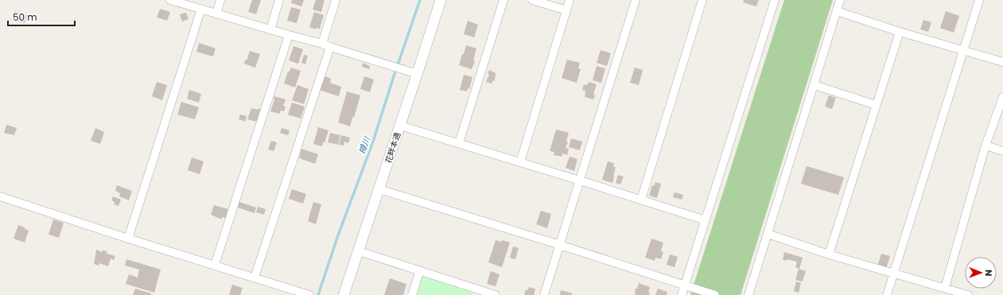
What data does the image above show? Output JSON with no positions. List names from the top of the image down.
{
  "streets": {
    "street": ["花畔本通"]
  },
  "water": ["樽川"],
  "scale_bar": "50 m",
  "north": "right"
}
